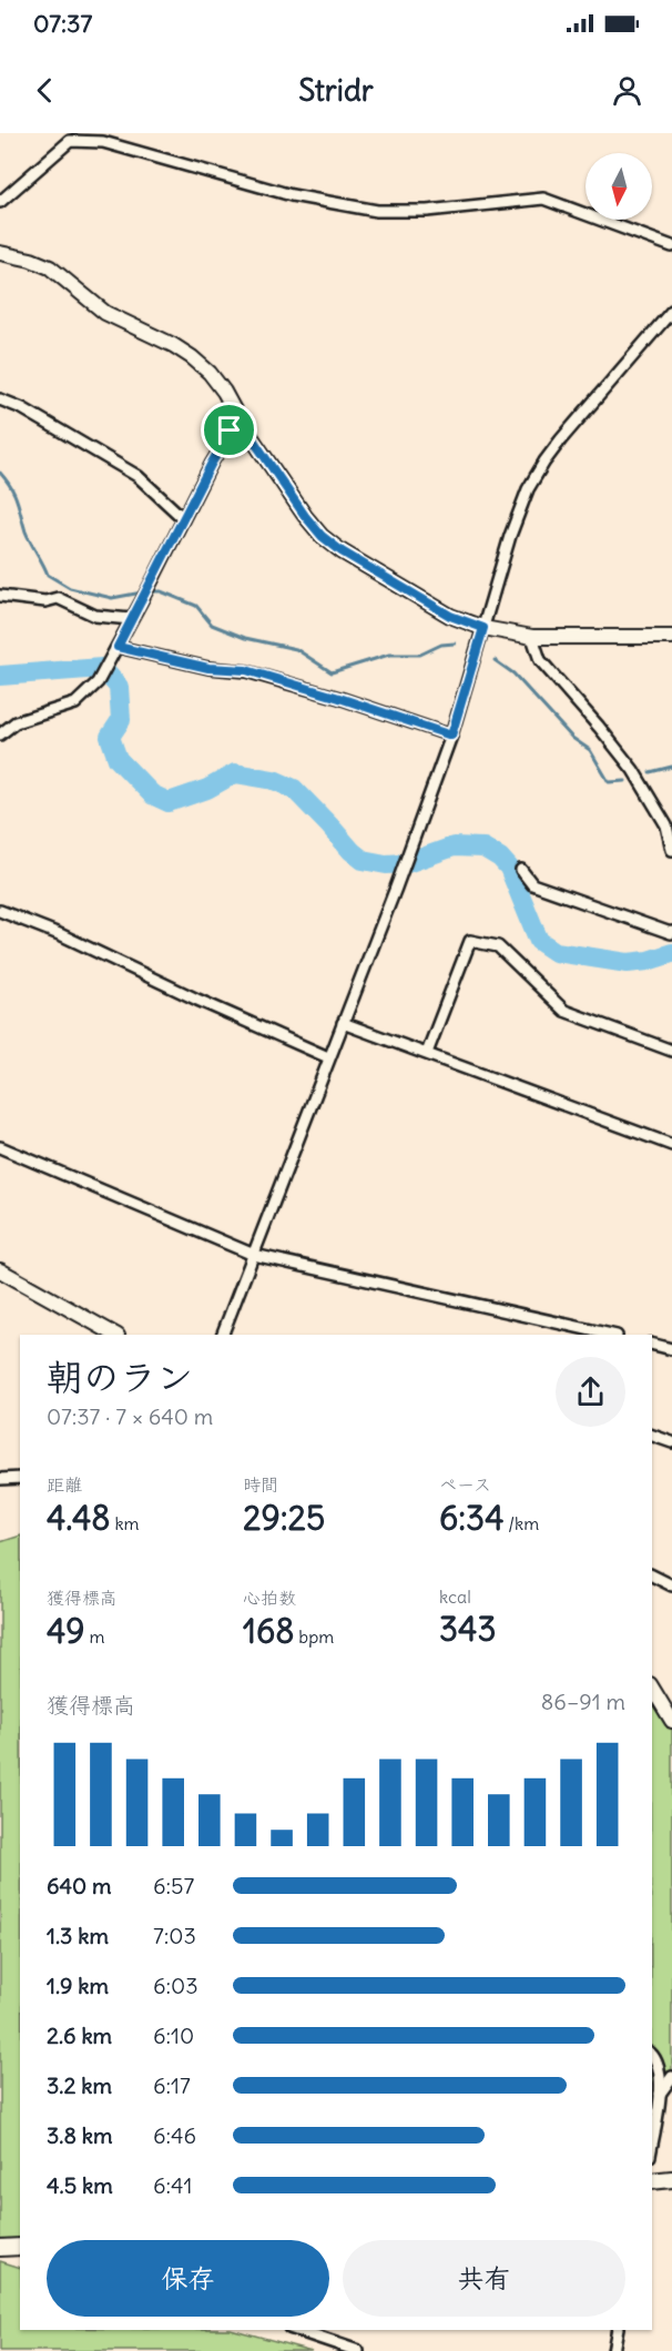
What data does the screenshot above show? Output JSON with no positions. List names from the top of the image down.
{
  "north": "bottom",
  "page": {
    "status": "07:37",
    "header": "Stridr",
    "heading": ["朝のラン", "07:37 · 7 × 640 m"],
    "stats": [
      ["距離", "4.48 km"],
      ["時間", "29:25"],
      ["ペース", "6:34 /km"],
      ["獲得標高", "49 m"],
      ["心拍数", "168 bpm"],
      ["kcal", "343"]
    ],
    "chart": ["獲得標高", "86–91 m"],
    "list": [
      {
        "name": "640 m",
        "note": "6:57"
      },
      {
        "name": "1.3 km",
        "note": "7:03"
      },
      {
        "name": "1.9 km",
        "note": "6:03"
      },
      {
        "name": "2.6 km",
        "note": "6:10"
      },
      {
        "name": "3.2 km",
        "note": "6:17"
      },
      {
        "name": "3.8 km",
        "note": "6:46"
      },
      {
        "name": "4.5 km",
        "note": "6:41"
      }
    ],
    "buttons": ["保存", "共有"]
  }
}
